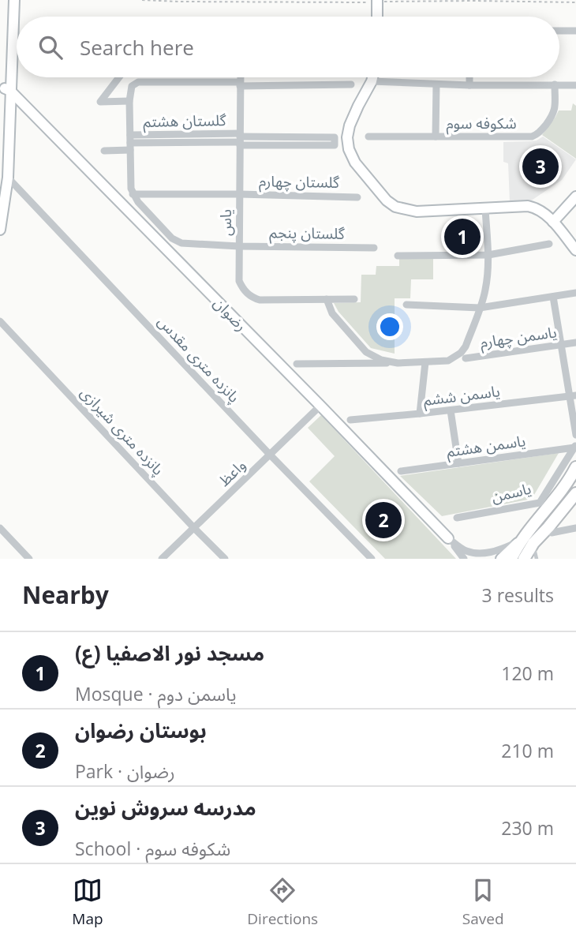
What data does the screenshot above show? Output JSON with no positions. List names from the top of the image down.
{
  "streets": {
    "main road": ["رضوان"],
    "street": [
      "گلستان هشتم",
      "شکوفه سوم",
      "گلستان چهارم",
      "یاس",
      "گلستان پنجم",
      "یاسمن چهارم",
      "پانزده متری مقدس",
      "یاسمن ششم",
      "پانزده متری شیرازی",
      "یاسمن هشتم",
      "واعظ",
      "یاسمن"
    ]
  },
  "crossings": [
    ["گلستان هشتم", "یاس"],
    ["گلستان چهارم", "یاس"],
    ["گلستان چهارم", "گلستان پنجم"],
    ["یاس", "گلستان پنجم"],
    ["رضوان", "واعظ"],
    ["پانزده متری مقدس", "واعظ"],
    ["پانزده متری شیرازی", "واعظ"],
    ["یاسمن هشتم", "یاسمن"]
  ],
  "page": {
    "search": "Search here",
    "pins": ["3", "1", "2"],
    "heading": ["Nearby", "3 results"],
    "list": [
      {
        "mark": "1",
        "name": "مسجد نور الاصفیا (ع)",
        "note": "Mosque · یاسمن دوم",
        "value": "120 m"
      },
      {
        "mark": "2",
        "name": "بوستان رضوان",
        "note": "Park · رضوان",
        "value": "210 m"
      },
      {
        "mark": "3",
        "name": "مدرسه سروش نوین",
        "note": "School · شکوفه سوم",
        "value": "230 m"
      }
    ],
    "nav": ["Map", "Directions", "Saved"]
  }
}
